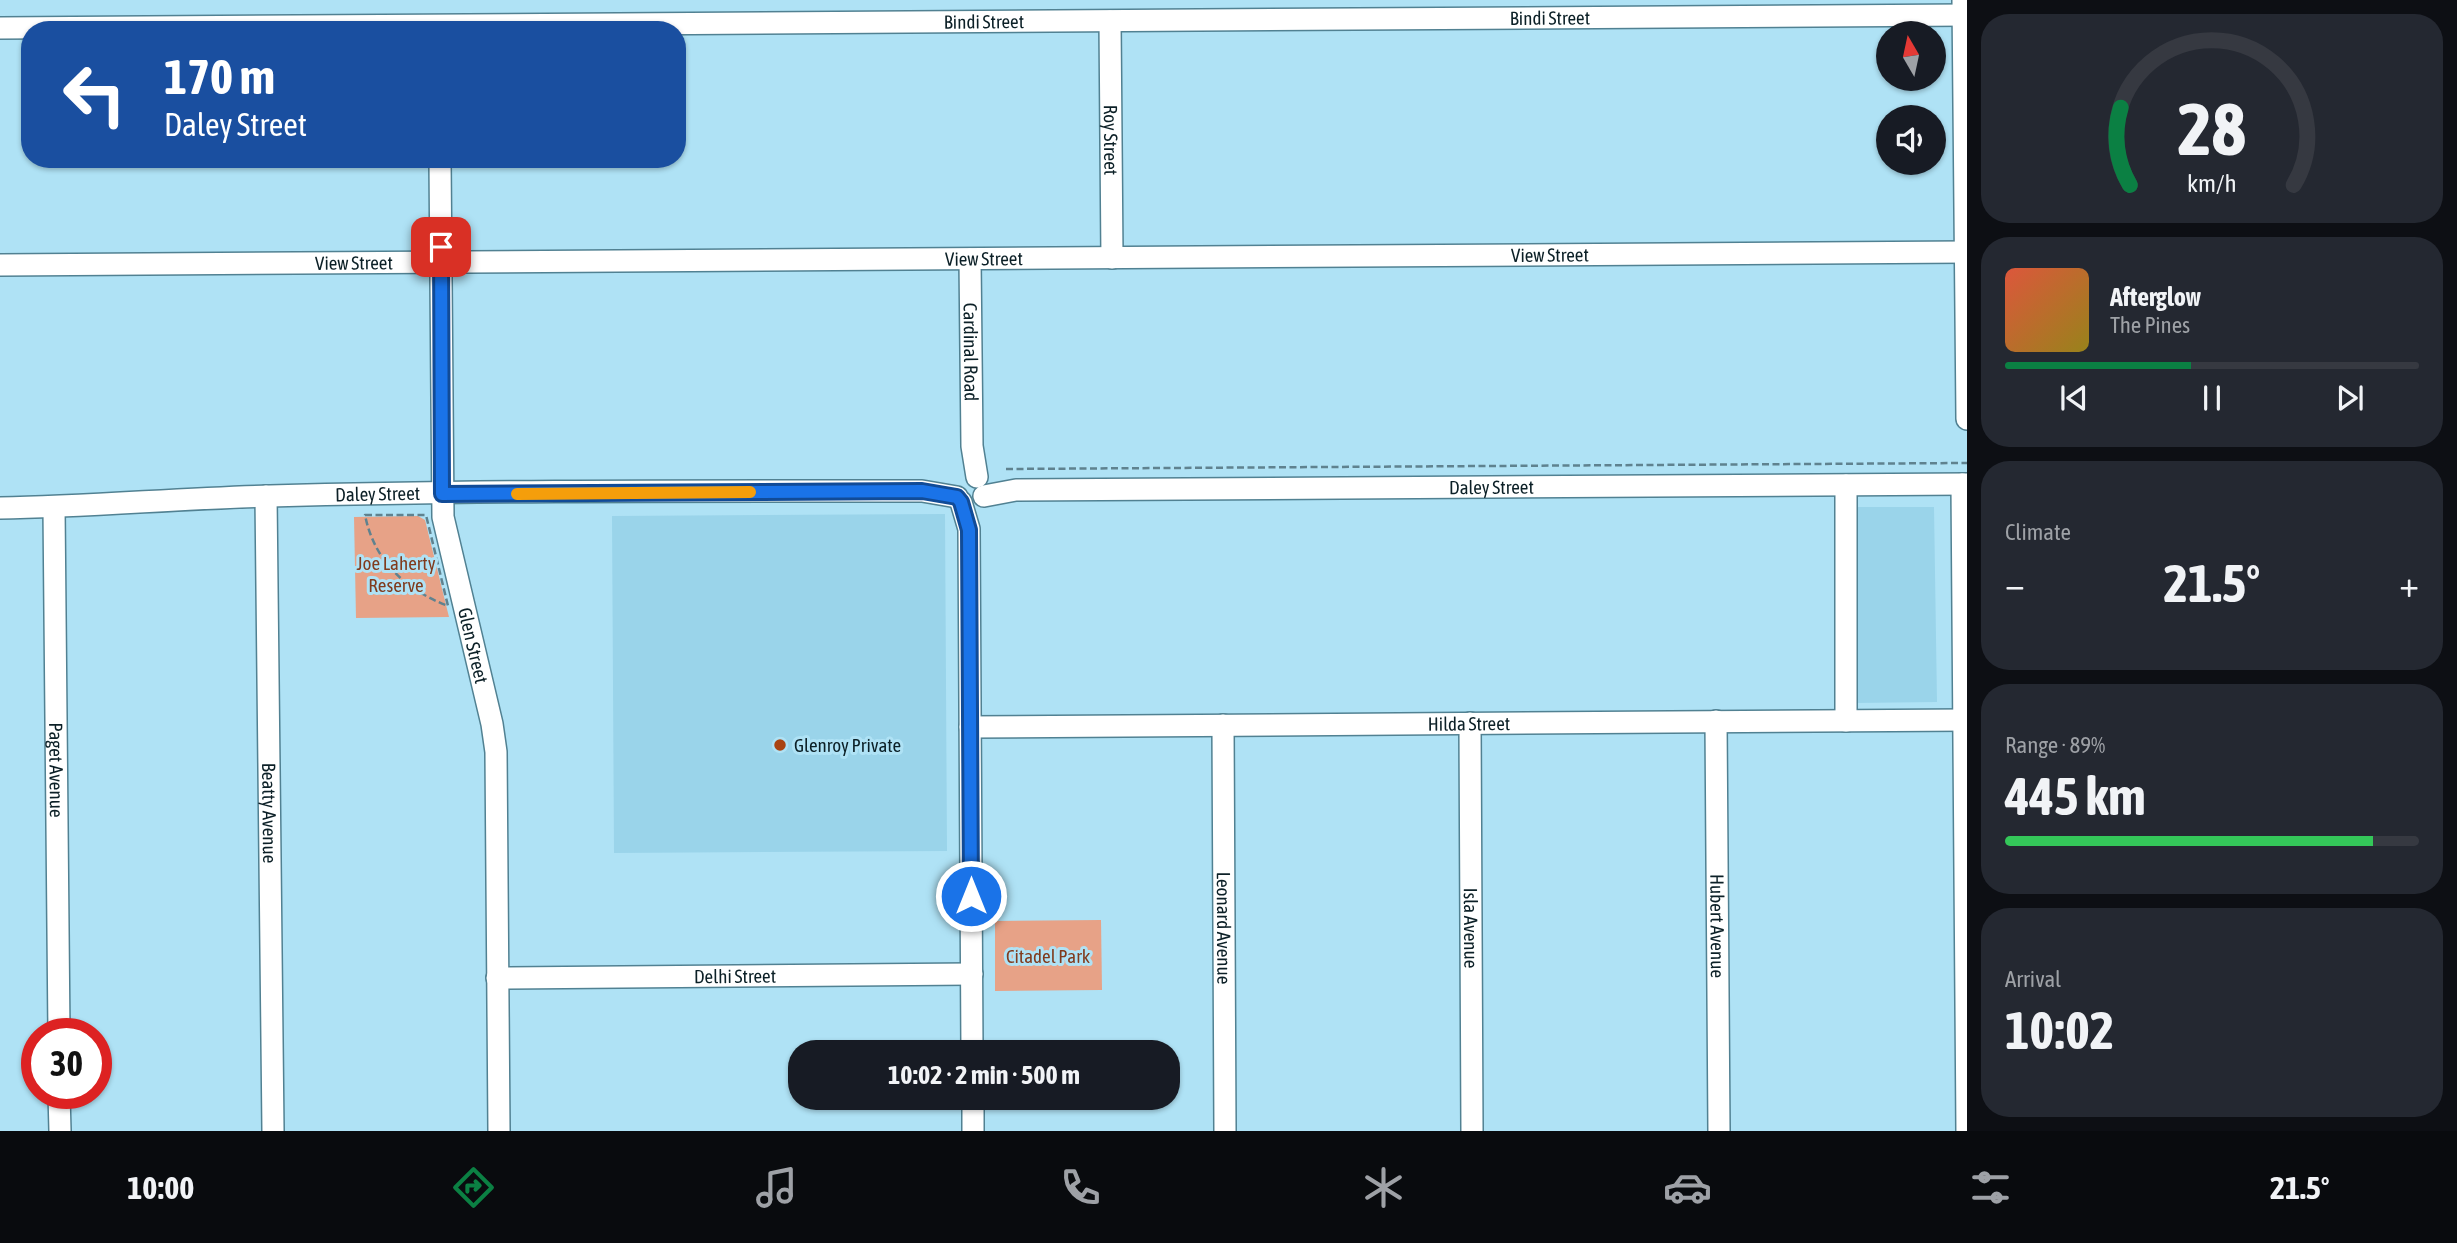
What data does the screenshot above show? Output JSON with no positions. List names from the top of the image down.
{
  "streets": {
    "street": [
      "Bindi Street",
      "Roy Street",
      "View Street",
      "Cardinal Road",
      "Daley Street",
      "Glen Street",
      "Hilda Street",
      "Paget Avenue",
      "Beatty Avenue",
      "Hubert Avenue",
      "Isla Avenue",
      "Leonard Avenue",
      "Delhi Street"
    ]
  },
  "crossings": [
    ["Bindi Street", "Roy Street"],
    ["Roy Street", "View Street"],
    ["View Street", "Cardinal Road"],
    ["View Street", "Glen Street"],
    ["Cardinal Road", "Daley Street"],
    ["Cardinal Road", "Hilda Street"],
    ["Cardinal Road", "Delhi Street"],
    ["Daley Street", "Glen Street"],
    ["Daley Street", "Paget Avenue"],
    ["Daley Street", "Beatty Avenue"],
    ["Glen Street", "Delhi Street"],
    ["Hilda Street", "Hubert Avenue"],
    ["Hilda Street", "Isla Avenue"],
    ["Hilda Street", "Leonard Avenue"]
  ],
  "parks": ["Joe Laherty Reserve", "Citadel Park"],
  "places": ["Glenroy Private"],
  "north": "top",
  "page": {
    "turn": ["170 m", "Daley Street"],
    "song": ["Afterglow", "The Pines"],
    "tile": [
      "Climate",
      ["Range · 89%", "445 km"],
      ["Arrival", "10:02"]
    ],
    "heat": ["−", "21.5°", "+"],
    "limit": "30",
    "trip": "10:02 · 2 min · 500 m",
    "tabs": ["10:00", "21.5°"],
    "gauge": ["28", "km/h"]
  }
}
